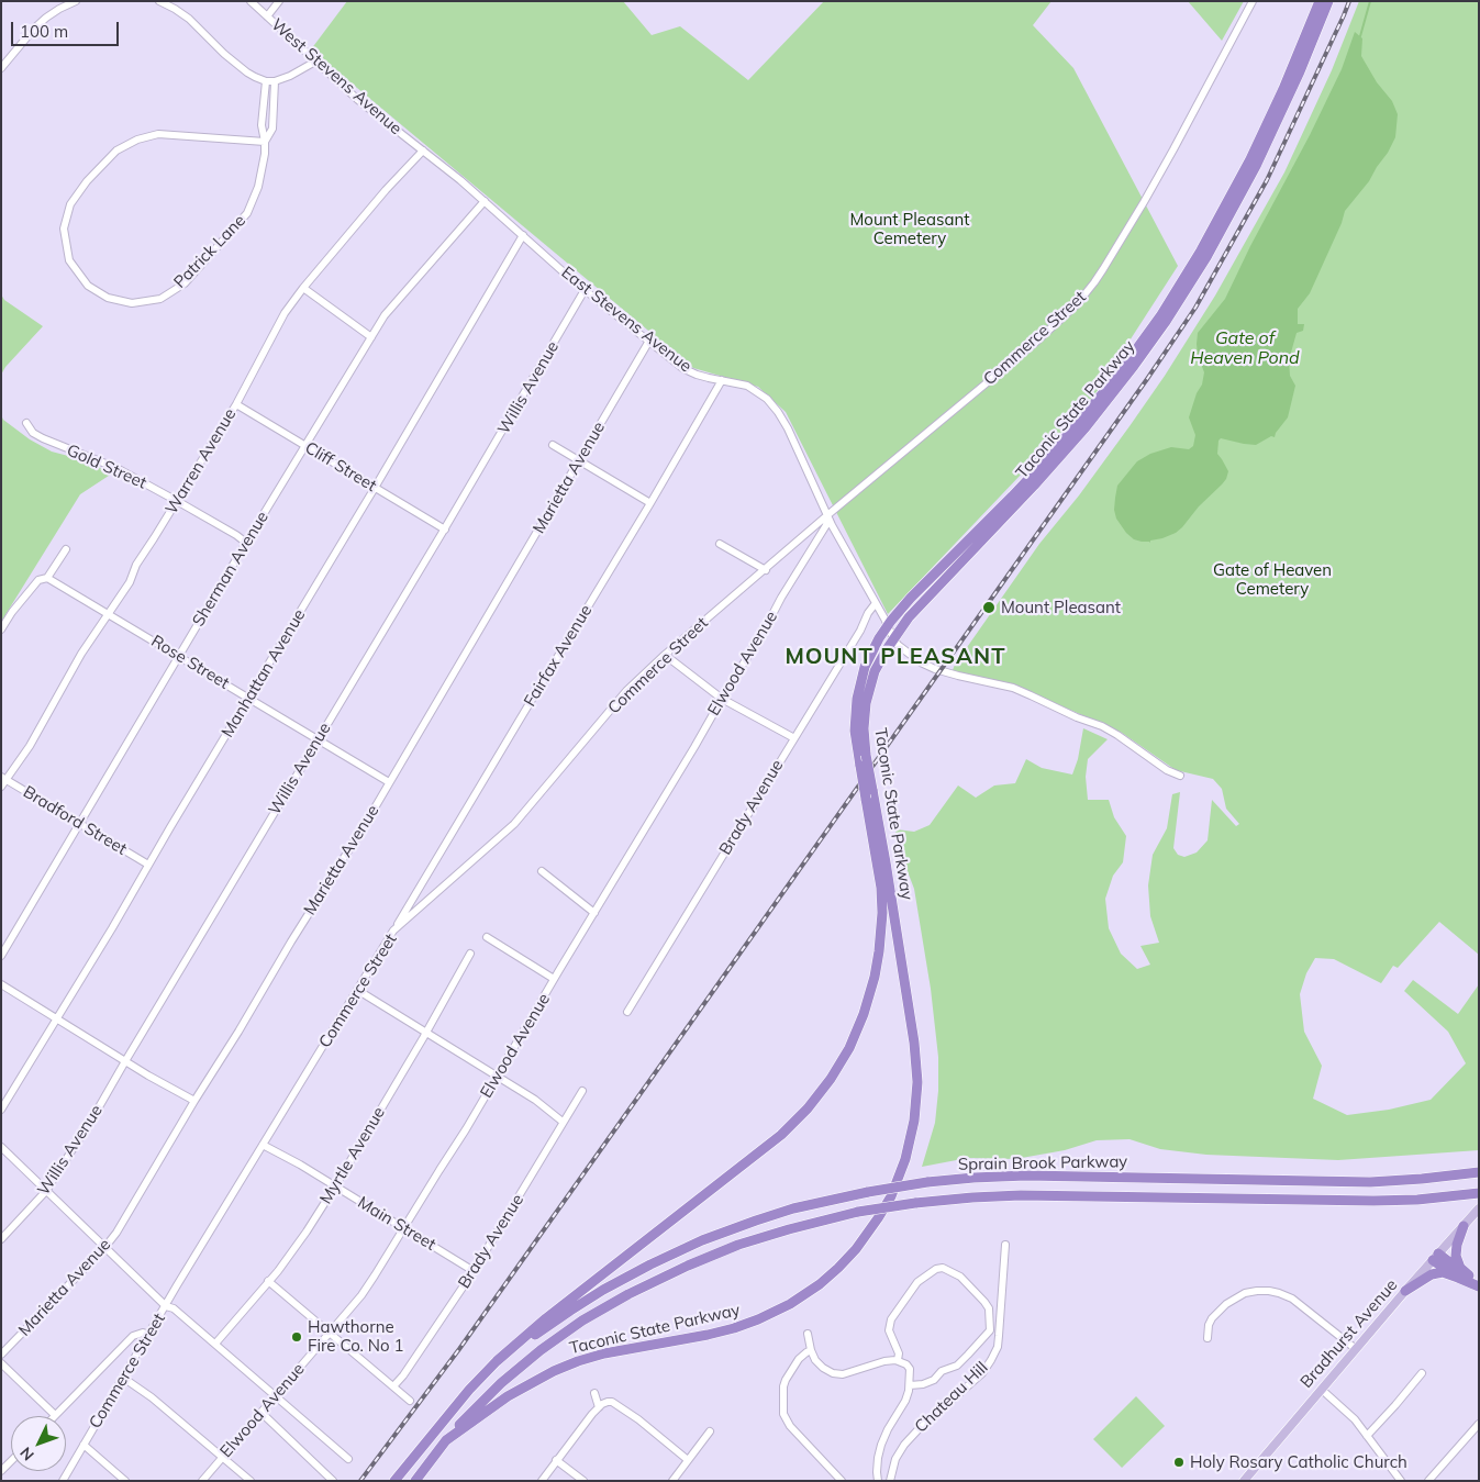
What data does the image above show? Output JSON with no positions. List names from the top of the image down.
{
  "streets": {
    "highway": ["Taconic State Parkway", "Sprain Brook Parkway"],
    "main road": ["Bradhurst Avenue"],
    "street": [
      "West Stevens Avenue",
      "Patrick Lane",
      "East Stevens Avenue",
      "Commerce Street",
      "Willis Avenue",
      "Warren Avenue",
      "Gold Street",
      "Cliff Street",
      "Marietta Avenue",
      "Sherman Avenue",
      "Fairfax Avenue",
      "Rose Street",
      "Elwood Avenue",
      "Manhattan Avenue",
      "Brady Avenue",
      "Bradford Street",
      "Myrtle Avenue",
      "Main Street",
      "Chateau Hill"
    ]
  },
  "crossings": [
    ["West Stevens Avenue", "East Stevens Avenue"],
    ["West Stevens Avenue", "Warren Avenue"],
    ["East Stevens Avenue", "Commerce Street"],
    ["East Stevens Avenue", "Willis Avenue"],
    ["East Stevens Avenue", "Taconic State Parkway"],
    ["East Stevens Avenue", "Warren Avenue"],
    ["East Stevens Avenue", "Marietta Avenue"],
    ["East Stevens Avenue", "Sherman Avenue"],
    ["East Stevens Avenue", "Fairfax Avenue"],
    ["East Stevens Avenue", "Manhattan Avenue"],
    ["East Stevens Avenue", "Brady Avenue"],
    ["Commerce Street", "Fairfax Avenue"],
    ["Commerce Street", "Elwood Avenue"],
    ["Commerce Street", "Main Street"],
    ["Willis Avenue", "Cliff Street"],
    ["Willis Avenue", "Rose Street"],
    ["Taconic State Parkway", "Sprain Brook Parkway"],
    ["Warren Avenue", "Gold Street"],
    ["Warren Avenue", "Cliff Street"],
    ["Warren Avenue", "Rose Street"],
    ["Warren Avenue", "Bradford Street"],
    ["Gold Street", "Sherman Avenue"],
    ["Cliff Street", "Sherman Avenue"],
    ["Cliff Street", "Manhattan Avenue"],
    ["Marietta Avenue", "Rose Street"],
    ["Sherman Avenue", "Rose Street"],
    ["Sherman Avenue", "Bradford Street"],
    ["Rose Street", "Manhattan Avenue"],
    ["Elwood Avenue", "Main Street"],
    ["Manhattan Avenue", "Bradford Street"],
    ["Brady Avenue", "Main Street"],
    ["Myrtle Avenue", "Main Street"]
  ],
  "districts": ["MOUNT PLEASANT"],
  "water": ["Gate of Heaven Pond"],
  "parks": ["Mount Pleasant Cemetery", "Gate of Heaven Cemetery"],
  "places": ["Mount Pleasant", "Hawthorne Fire Co. No 1", "Holy Rosary Catholic Church"],
  "scale_bar": "100 m",
  "north": "bottom left"
}
